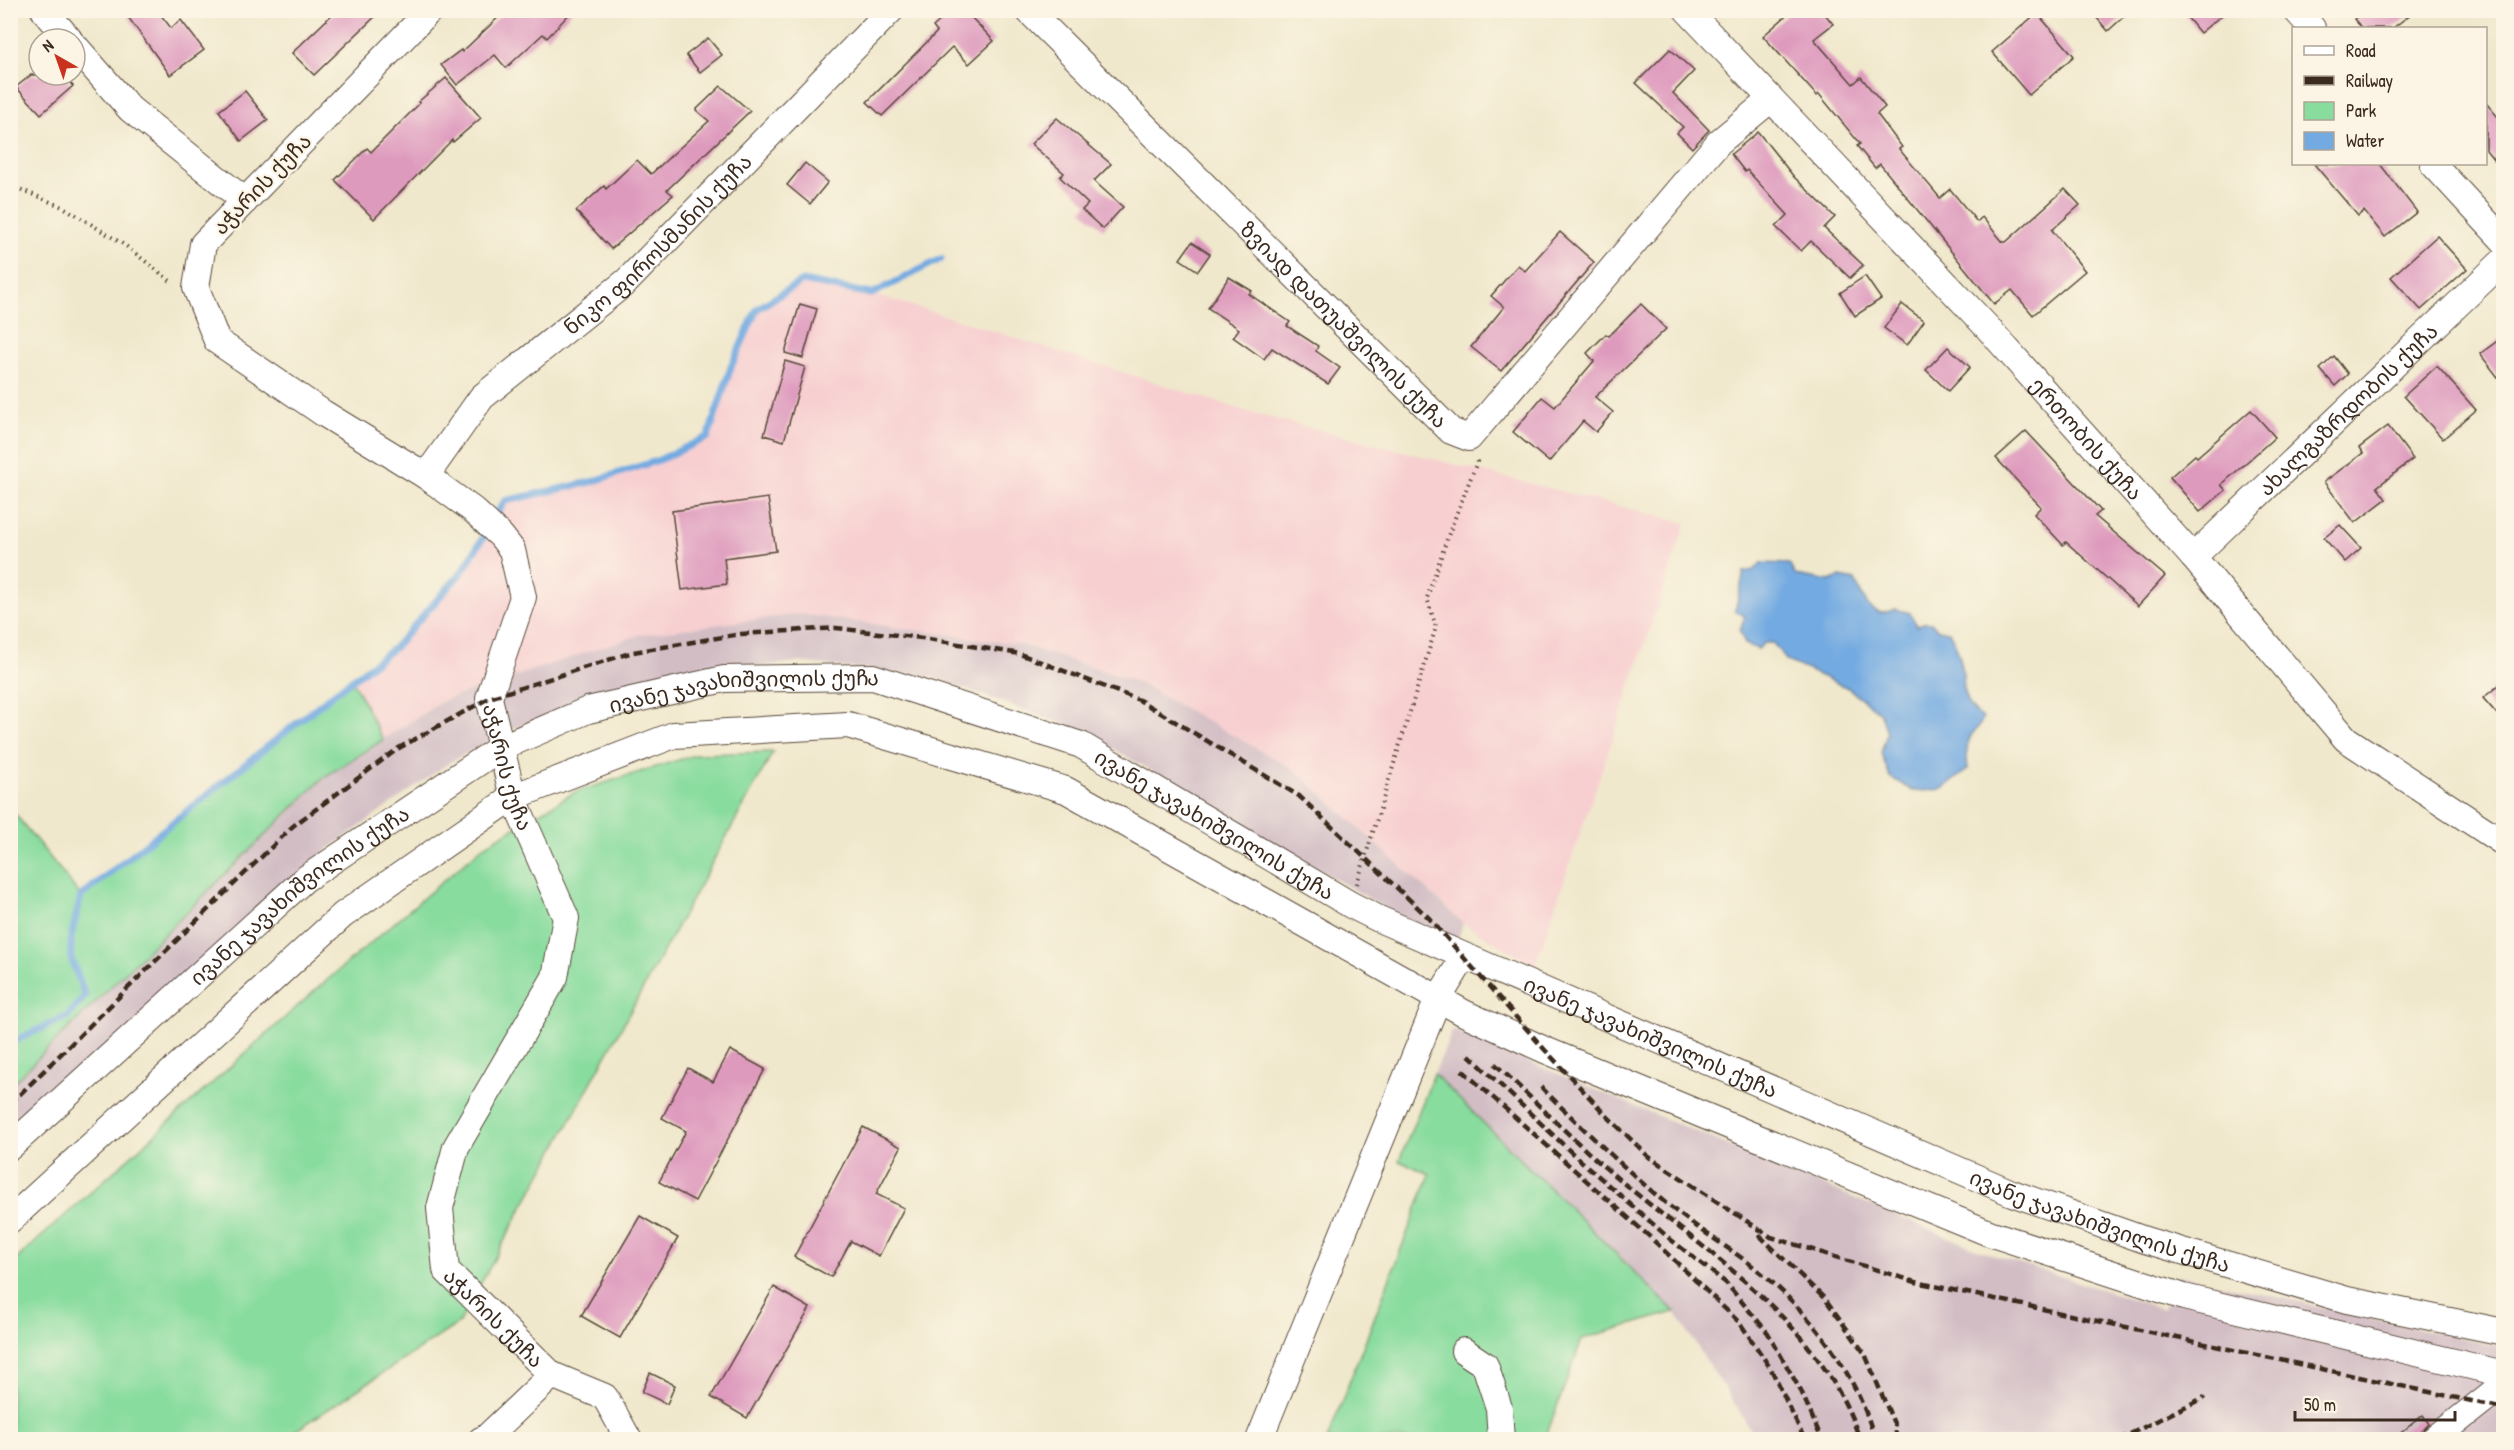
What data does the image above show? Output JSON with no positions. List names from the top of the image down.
{
  "streets": {
    "street": [
      "აჭარის ქუჩა",
      "ნიკო ფიროსმანის ქუჩა",
      "ზვიად დათუაშვილის ქუჩა",
      "ახალგაზრდობის ქუჩა",
      "ერთობის ქუჩა",
      "ივანე ჯავახიშვილის ქუჩა"
    ]
  },
  "crossings": [
    ["აჭარის ქუჩა", "ნიკო ფიროსმანის ქუჩა"],
    ["აჭარის ქუჩა", "ივანე ჯავახიშვილის ქუჩა"],
    ["ზვიად დათუაშვილის ქუჩა", "ერთობის ქუჩა"],
    ["ახალგაზრდობის ქუჩა", "ერთობის ქუჩა"]
  ],
  "legend": [
    "Road",
    "Railway",
    "Park",
    "Water"
  ],
  "scale_bar": "50 m",
  "north": "top left"
}
